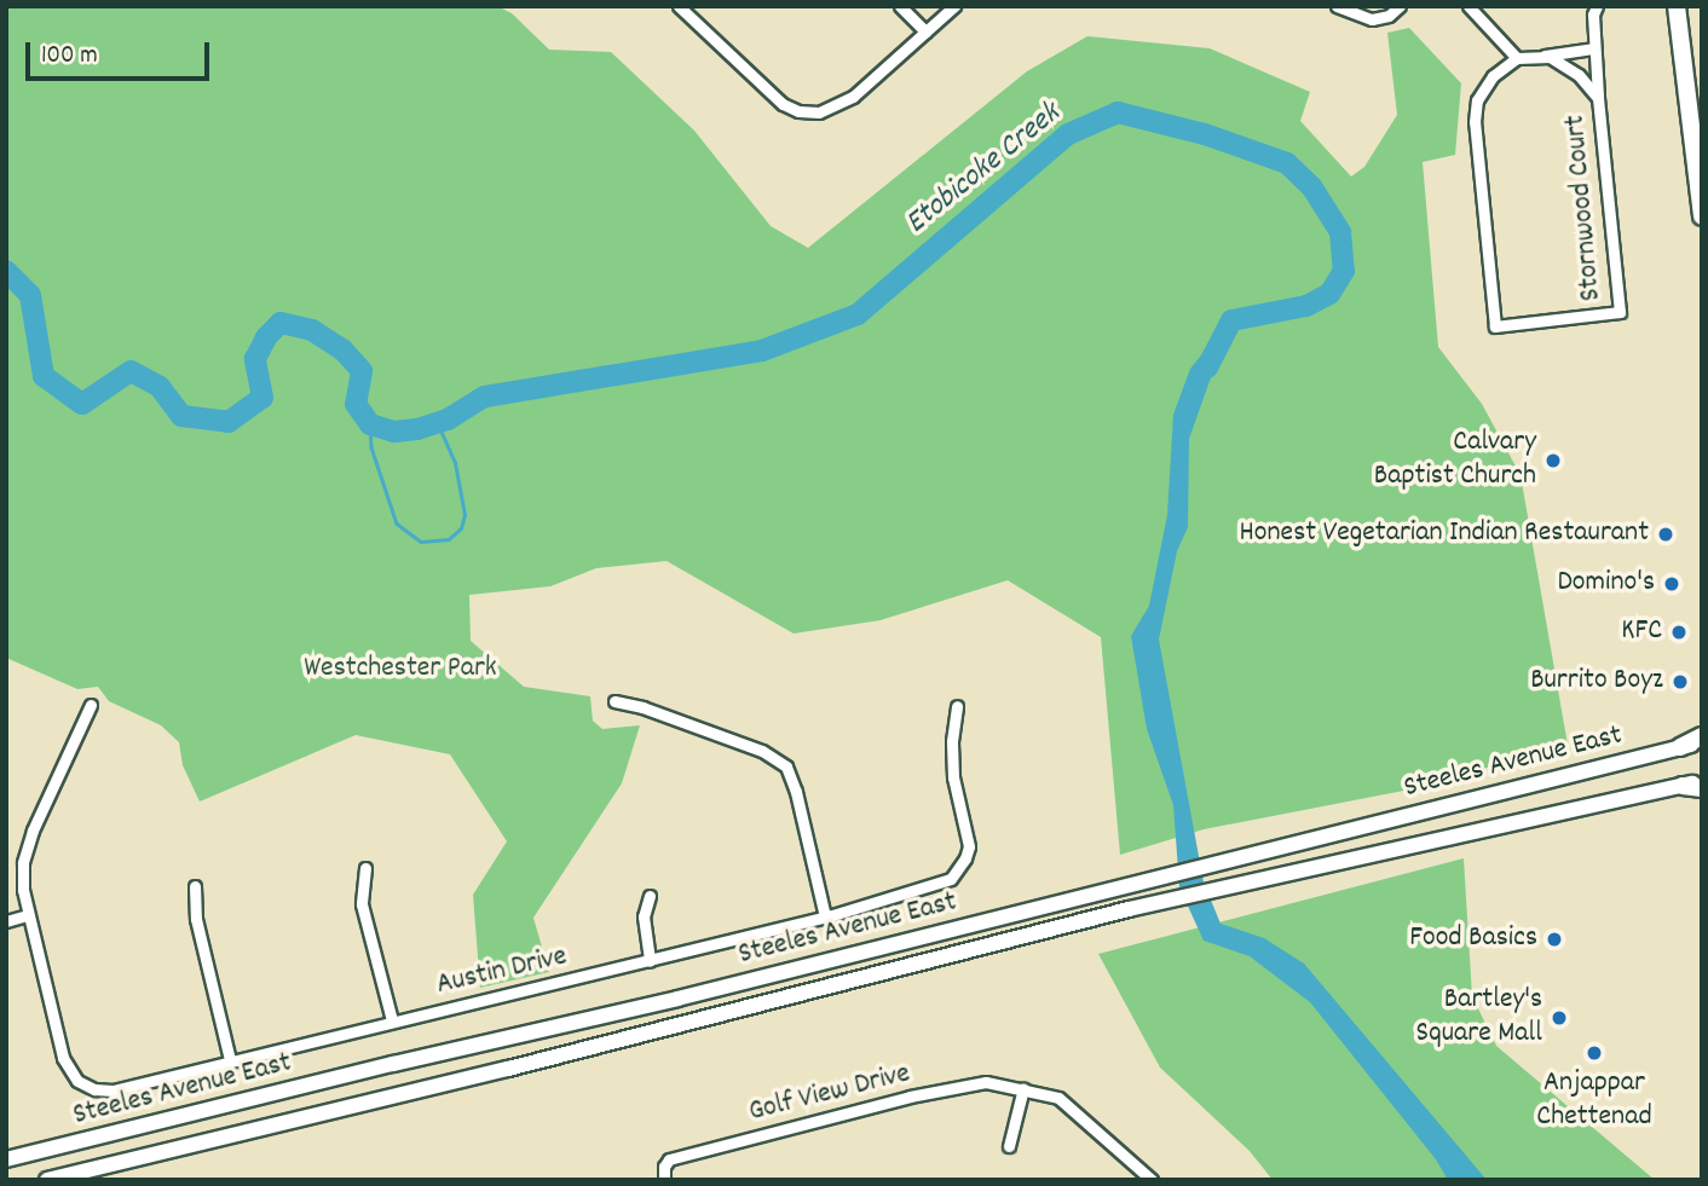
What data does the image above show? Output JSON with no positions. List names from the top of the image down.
{
  "streets": {
    "main road": ["Steeles Avenue East"],
    "street": ["Stornwood Court", "Austin Drive", "Golf View Drive"]
  },
  "water": ["Etobicoke Creek"],
  "parks": ["Westchester Park"],
  "places": [
    "Calvary Baptist Church",
    "Honest Vegetarian Indian Restaurant",
    "Domino's",
    "KFC",
    "Burrito Boyz",
    "Food Basics",
    "Bartley's Square Mall",
    "Anjappar Chettenad"
  ],
  "scale_bar": "100 m"
}
